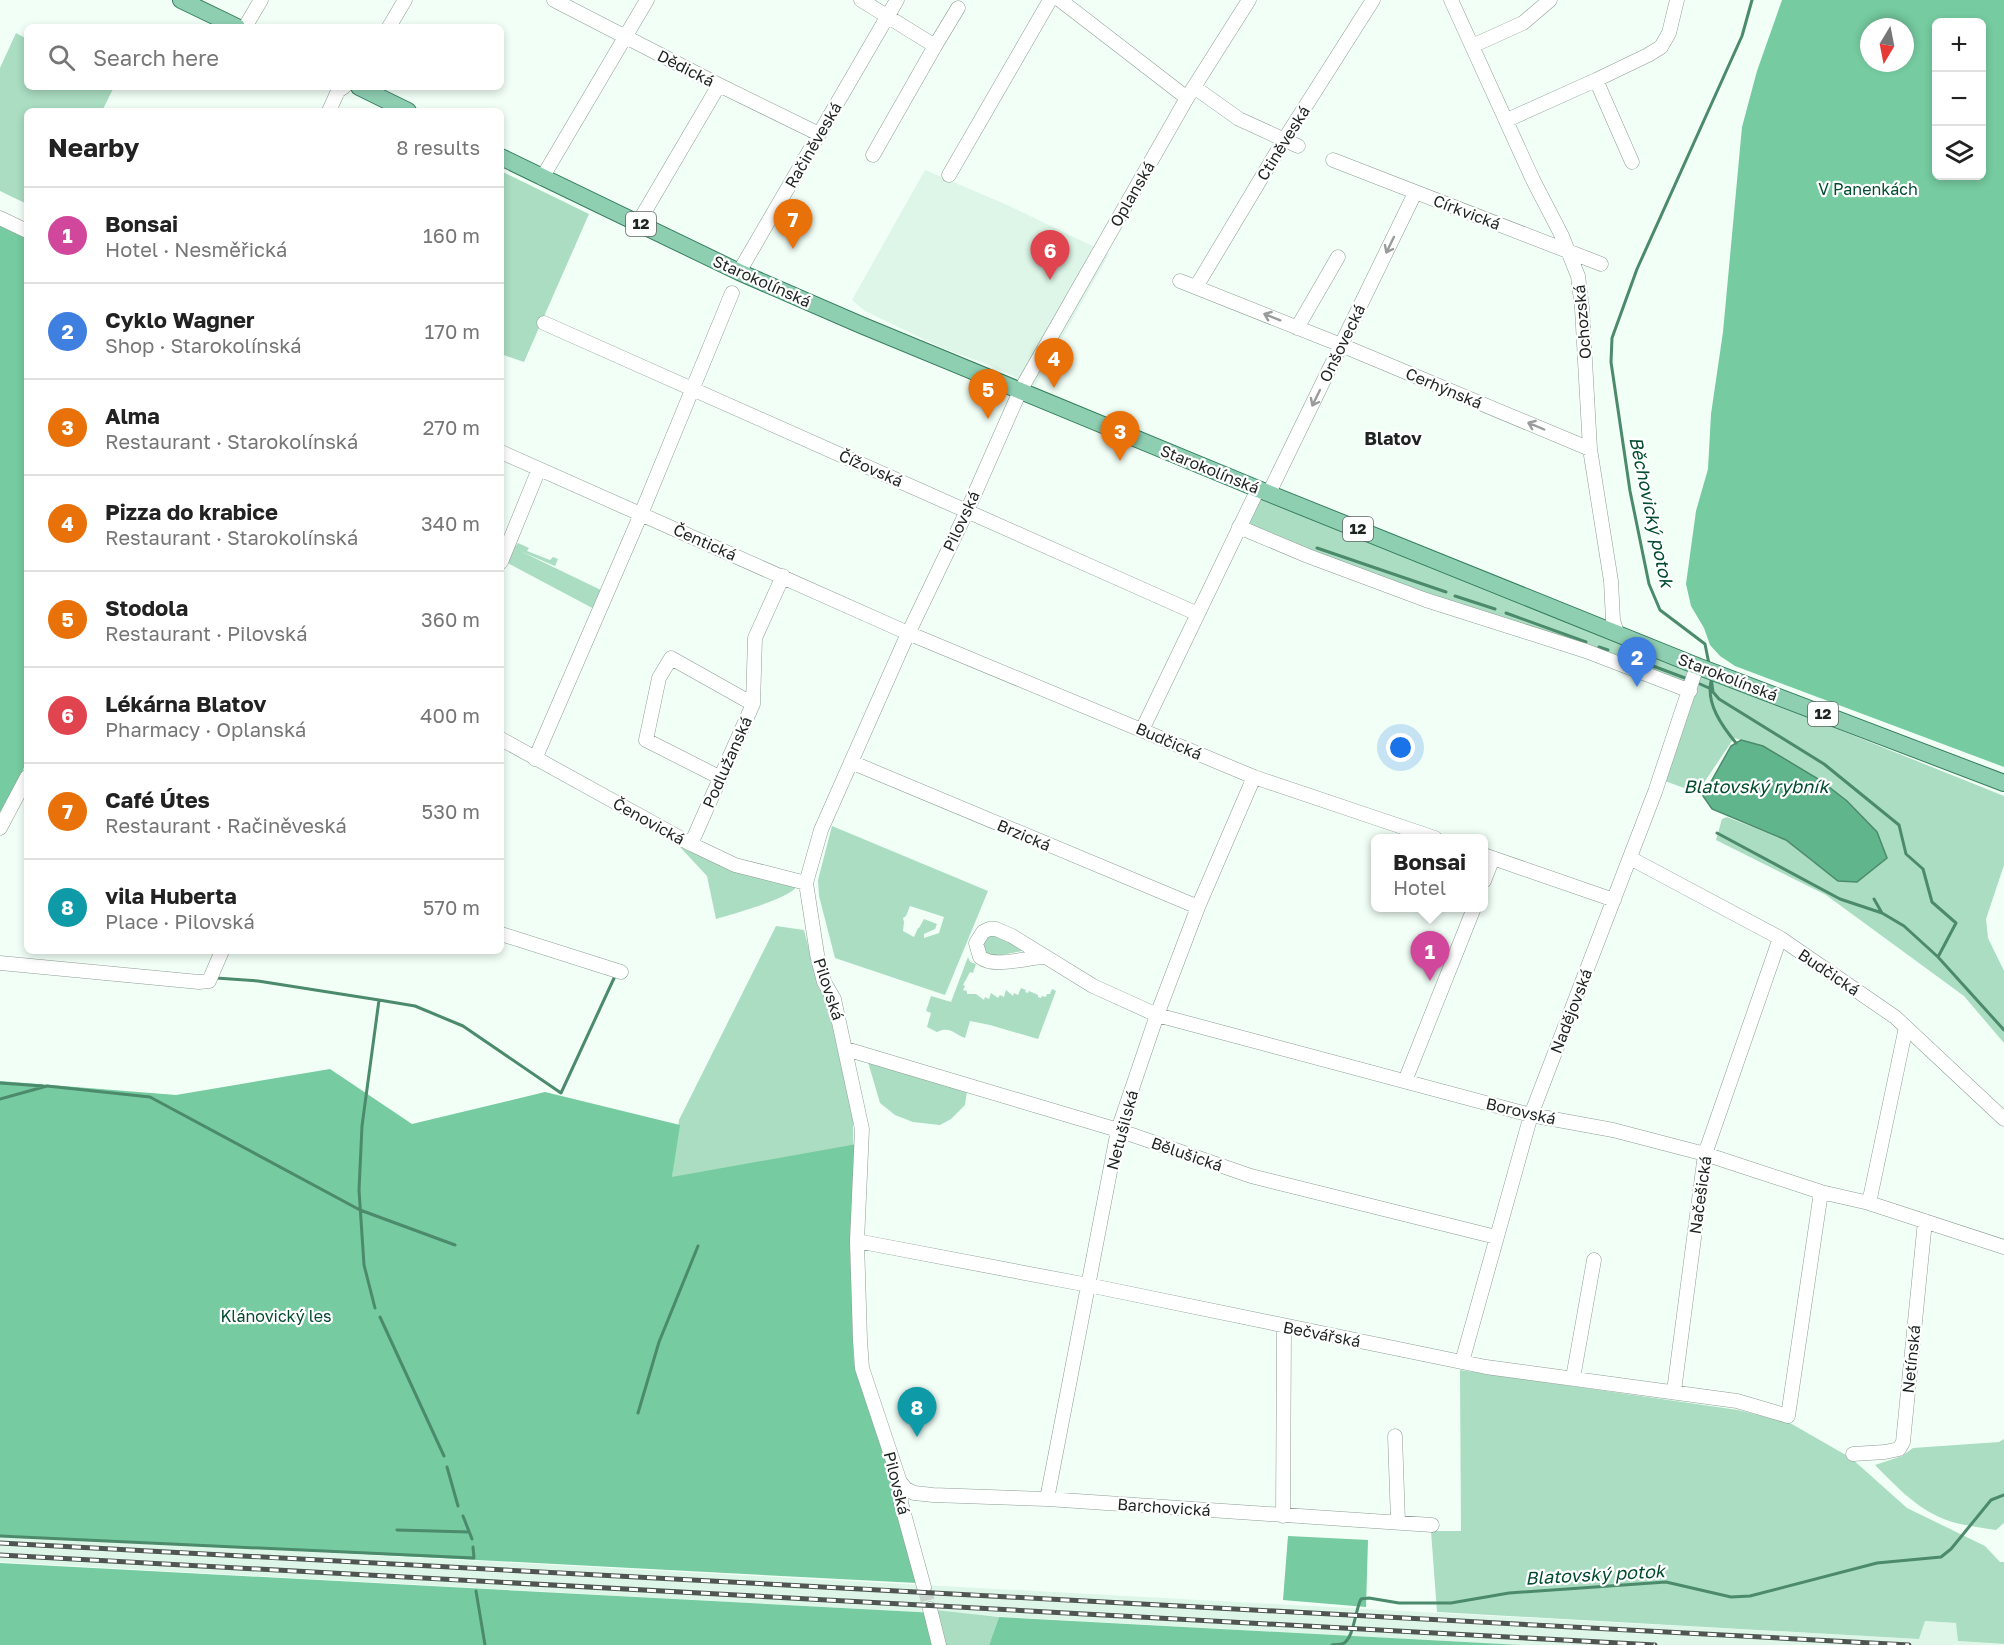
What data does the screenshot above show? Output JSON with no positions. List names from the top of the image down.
{
  "streets": {
    "main road": ["12", "Starokolínská"],
    "street": [
      "Dědická",
      "Ctiněveská",
      "Račiněveská",
      "Oplanská",
      "Církvická",
      "Ochozská",
      "Onšovecká",
      "Cerhýnská",
      "Čížovská",
      "Pilovská",
      "Čentická",
      "Budčická",
      "Podlužanská",
      "Čenovická",
      "Brzická",
      "Nadějovská",
      "Borovská",
      "Netušilská",
      "Bělušická",
      "Načešická",
      "Bečvářská",
      "Netínská",
      "Barchovická"
    ]
  },
  "crossings": [
    ["Dědická", "Račiněveská"],
    ["Ctiněveská", "Cerhýnská"],
    ["Račiněveská", "Starokolínská"],
    ["Oplanská", "Starokolínská"],
    ["Oplanská", "Pilovská"],
    ["Církvická", "Ochozská"],
    ["Církvická", "Onšovecká"],
    ["Starokolínská", "Ochozská"],
    ["Starokolínská", "Onšovecká"],
    ["Starokolínská", "Pilovská"],
    ["Starokolínská", "Nadějovská"],
    ["Ochozská", "Cerhýnská"],
    ["Onšovecká", "Cerhýnská"],
    ["Onšovecká", "Čížovská"],
    ["Onšovecká", "Budčická"],
    ["Čížovská", "Pilovská"],
    ["Pilovská", "Čentická"],
    ["Pilovská", "Budčická"],
    ["Pilovská", "Čenovická"],
    ["Pilovská", "Brzická"],
    ["Pilovská", "Bělušická"],
    ["Pilovská", "Bečvářská"],
    ["Pilovská", "Barchovická"],
    ["Čentická", "Budčická"],
    ["Čentická", "Podlužanská"],
    ["Budčická", "Nadějovská"],
    ["Budčická", "Netušilská"],
    ["Budčická", "Načešická"],
    ["Podlužanská", "Čenovická"],
    ["Brzická", "Netušilská"],
    ["Nadějovská", "Borovská"],
    ["Nadějovská", "Bělušická"],
    ["Nadějovská", "Bečvářská"],
    ["Borovská", "Netušilská"],
    ["Borovská", "Načešická"],
    ["Borovská", "Bečvářská"],
    ["Borovská", "Netínská"],
    ["Netušilská", "Bělušická"],
    ["Netušilská", "Bečvářská"],
    ["Netušilská", "Barchovická"],
    ["Načešická", "Bečvářská"]
  ],
  "one_way": ["Onšovecká", "Cerhýnská"],
  "districts": ["Blatov"],
  "water": ["Běchovický potok", "Blatovský rybník", "Blatovský potok"],
  "parks": ["V Panenkách", "Klánovický les"],
  "north": "bottom",
  "page": {
    "map_buttons": ["+", "−"],
    "search": "Search here",
    "heading": ["Nearby", "8 results"],
    "list": [
      {
        "mark": "1",
        "name": "Bonsai",
        "note": "Hotel · Nesměřická",
        "value": "160 m"
      },
      {
        "mark": "2",
        "name": "Cyklo Wagner",
        "note": "Shop · Starokolínská",
        "value": "170 m"
      },
      {
        "mark": "3",
        "name": "Alma",
        "note": "Restaurant · Starokolínská",
        "value": "270 m"
      },
      {
        "mark": "4",
        "name": "Pizza do krabice",
        "note": "Restaurant · Starokolínská",
        "value": "340 m"
      },
      {
        "mark": "5",
        "name": "Stodola",
        "note": "Restaurant · Pilovská",
        "value": "360 m"
      },
      {
        "mark": "6",
        "name": "Lékárna Blatov",
        "note": "Pharmacy · Oplanská",
        "value": "400 m"
      },
      {
        "mark": "7",
        "name": "Café Útes",
        "note": "Restaurant · Račiněveská",
        "value": "530 m"
      },
      {
        "mark": "8",
        "name": "vila Huberta",
        "note": "Place · Pilovská",
        "value": "570 m"
      }
    ],
    "pins": [
      "7",
      "6",
      "4",
      "5",
      "3",
      "2",
      "1",
      "8"
    ],
    "popup": ["Bonsai", "Hotel"]
  }
}
